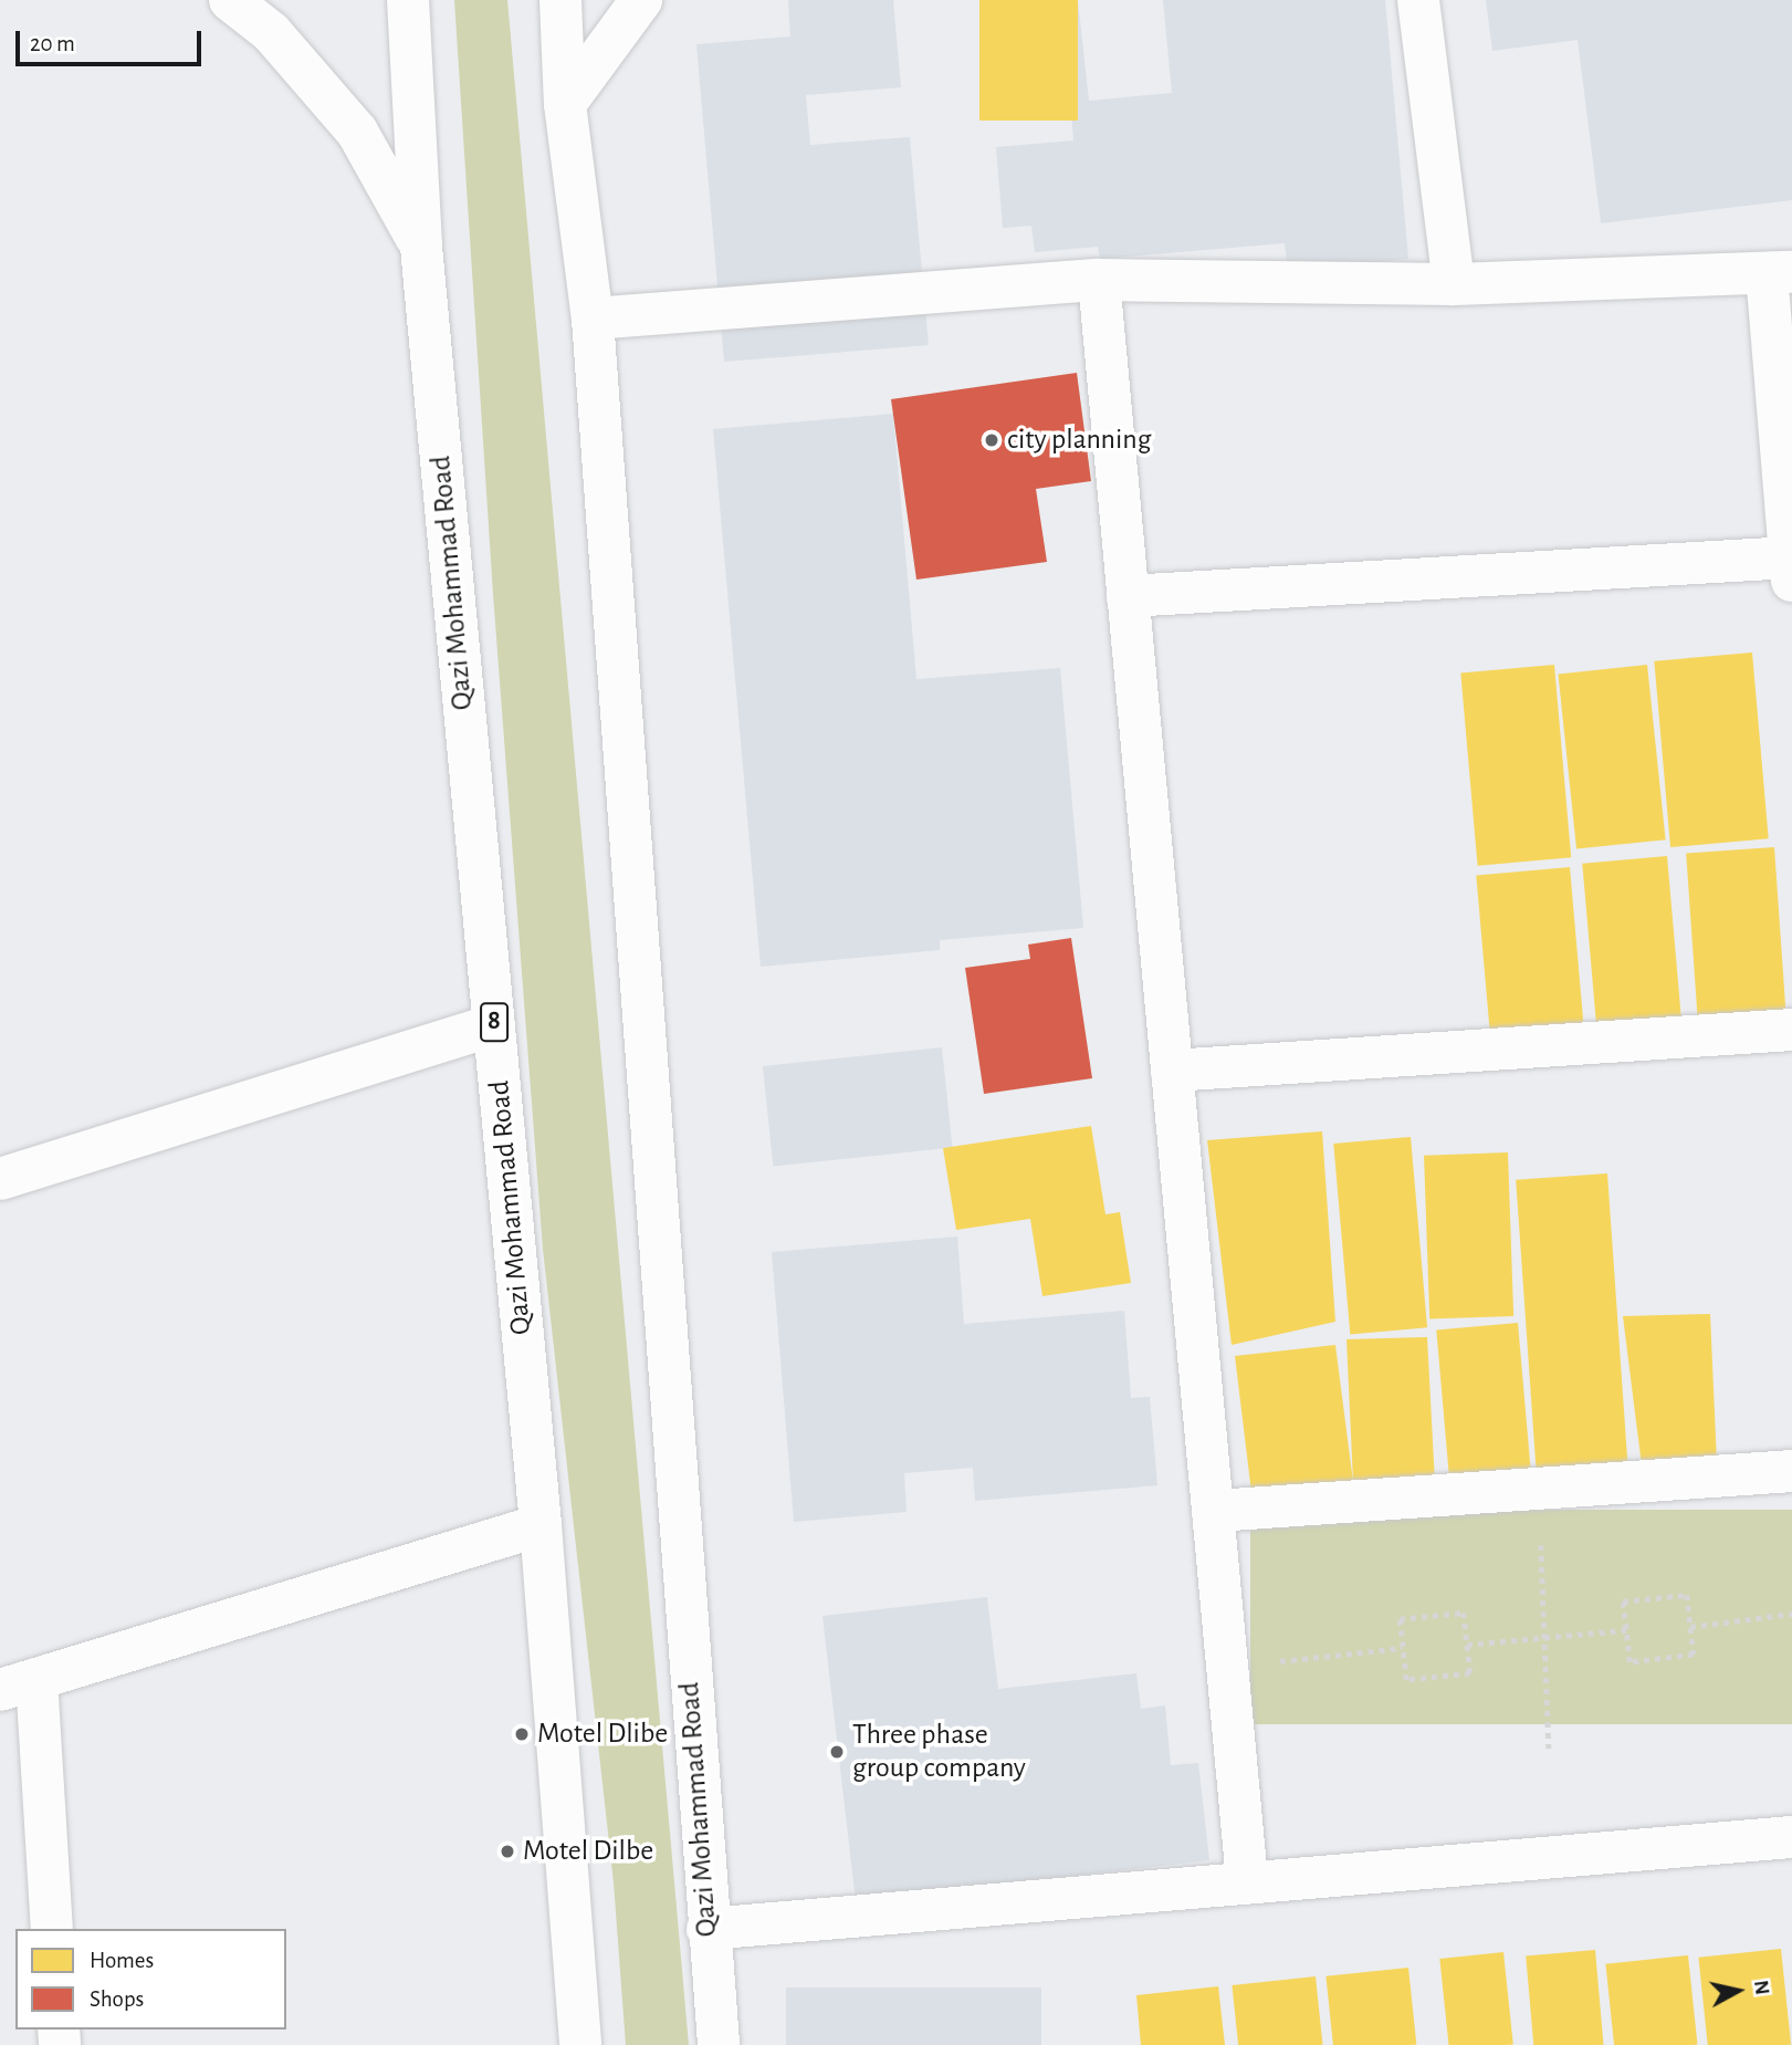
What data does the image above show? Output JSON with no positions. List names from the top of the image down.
{
  "streets": {
    "street": ["Qazi Mohammad Road", "8"]
  },
  "places": [
    "city planning",
    "Motel Dlibe",
    "Three phase group company",
    "Motel Dilbe"
  ],
  "legend": ["Homes", "Shops"],
  "scale_bar": "20 m",
  "north": "right"
}
